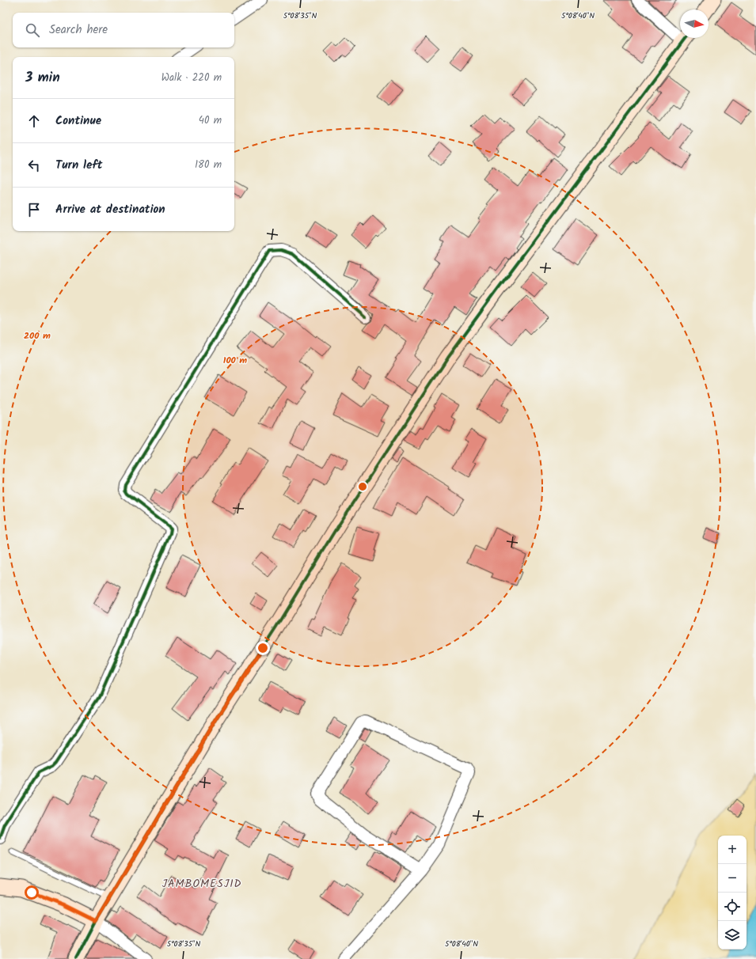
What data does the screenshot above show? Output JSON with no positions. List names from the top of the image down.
{
  "districts": ["JAMBOMESJID"],
  "north": "right",
  "page": {
    "search": "Search here",
    "heading": ["3 min", "Walk · 220 m"],
    "list": [
      ["Continue", "40 m"],
      ["Turn left", "180 m"],
      "Arrive at destination"
    ],
    "map_buttons": ["+", "−"]
  },
  "coordinates": ["5°08'35\"N", "5°08'40\"N"],
  "rings": ["200 m", "100 m"]
}
